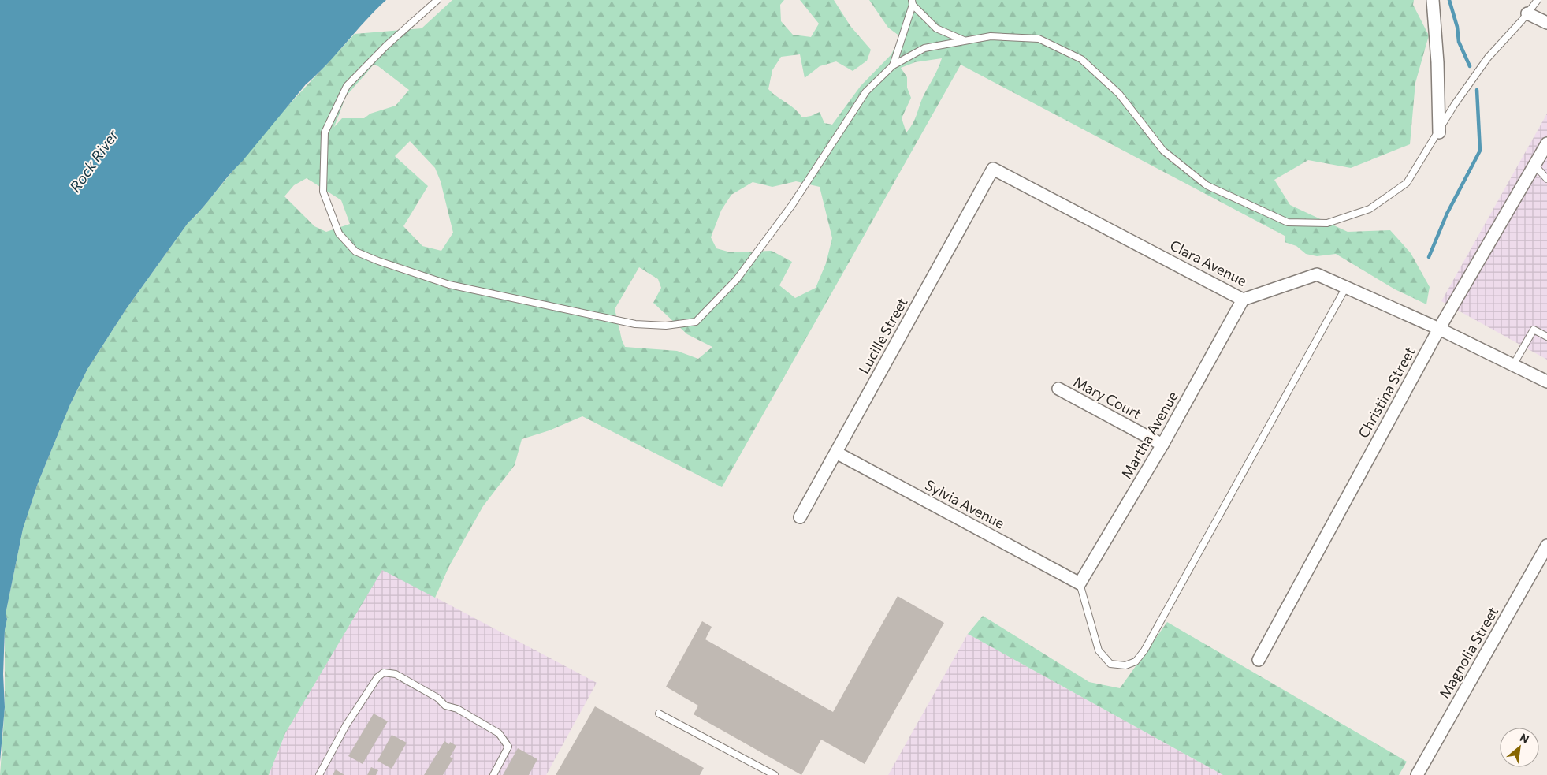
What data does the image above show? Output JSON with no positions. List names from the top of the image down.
{
  "streets": {
    "street": [
      "Clara Avenue",
      "Lucille Street",
      "Christina Street",
      "Mary Court",
      "Martha Avenue",
      "Sylvia Avenue",
      "Magnolia Street"
    ]
  },
  "crossings": [
    ["Clara Avenue", "Lucille Street"],
    ["Clara Avenue", "Christina Street"],
    ["Clara Avenue", "Martha Avenue"],
    ["Lucille Street", "Sylvia Avenue"],
    ["Mary Court", "Martha Avenue"],
    ["Martha Avenue", "Sylvia Avenue"]
  ],
  "water": ["Rock River"],
  "north": "top right"
}
